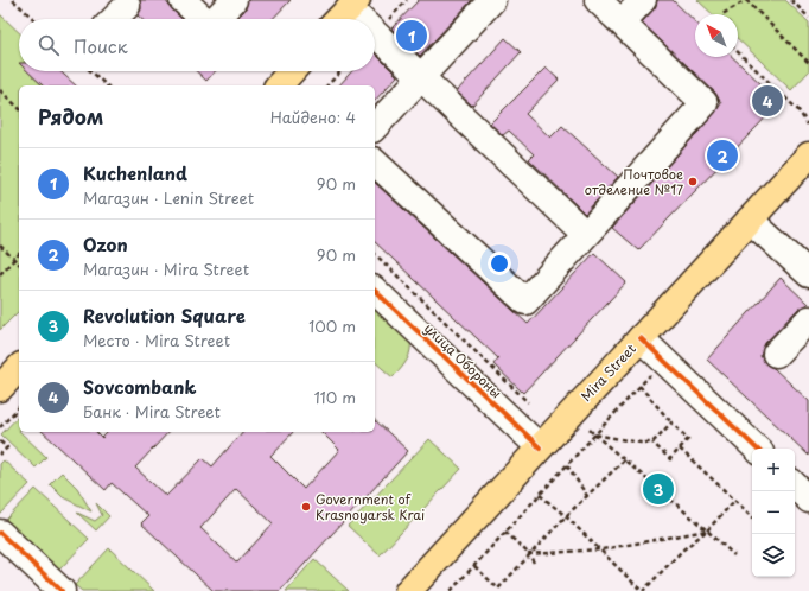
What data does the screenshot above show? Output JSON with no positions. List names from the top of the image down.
{
  "streets": {
    "main road": ["Mira Street"],
    "street": ["улица Обороны"]
  },
  "crossings": [
    ["улица Обороны", "Mira Street"]
  ],
  "places": ["Почтовое отделение №17", "Government of Krasnoyarsk Krai"],
  "north": "top left",
  "page": {
    "pins": [
      "1",
      "4",
      "2",
      "3"
    ],
    "search": "Поиск",
    "heading": ["Рядом", "Найдено: 4"],
    "list": [
      {
        "mark": "1",
        "name": "Kuchenland",
        "note": "Магазин · Lenin Street",
        "value": "90 m"
      },
      {
        "mark": "2",
        "name": "Ozon",
        "note": "Магазин · Mira Street",
        "value": "90 m"
      },
      {
        "mark": "3",
        "name": "Revolution Square",
        "note": "Место · Mira Street",
        "value": "100 m"
      },
      {
        "mark": "4",
        "name": "Sovcombank",
        "note": "Банк · Mira Street",
        "value": "110 m"
      }
    ],
    "map_buttons": ["+", "−"]
  }
}
